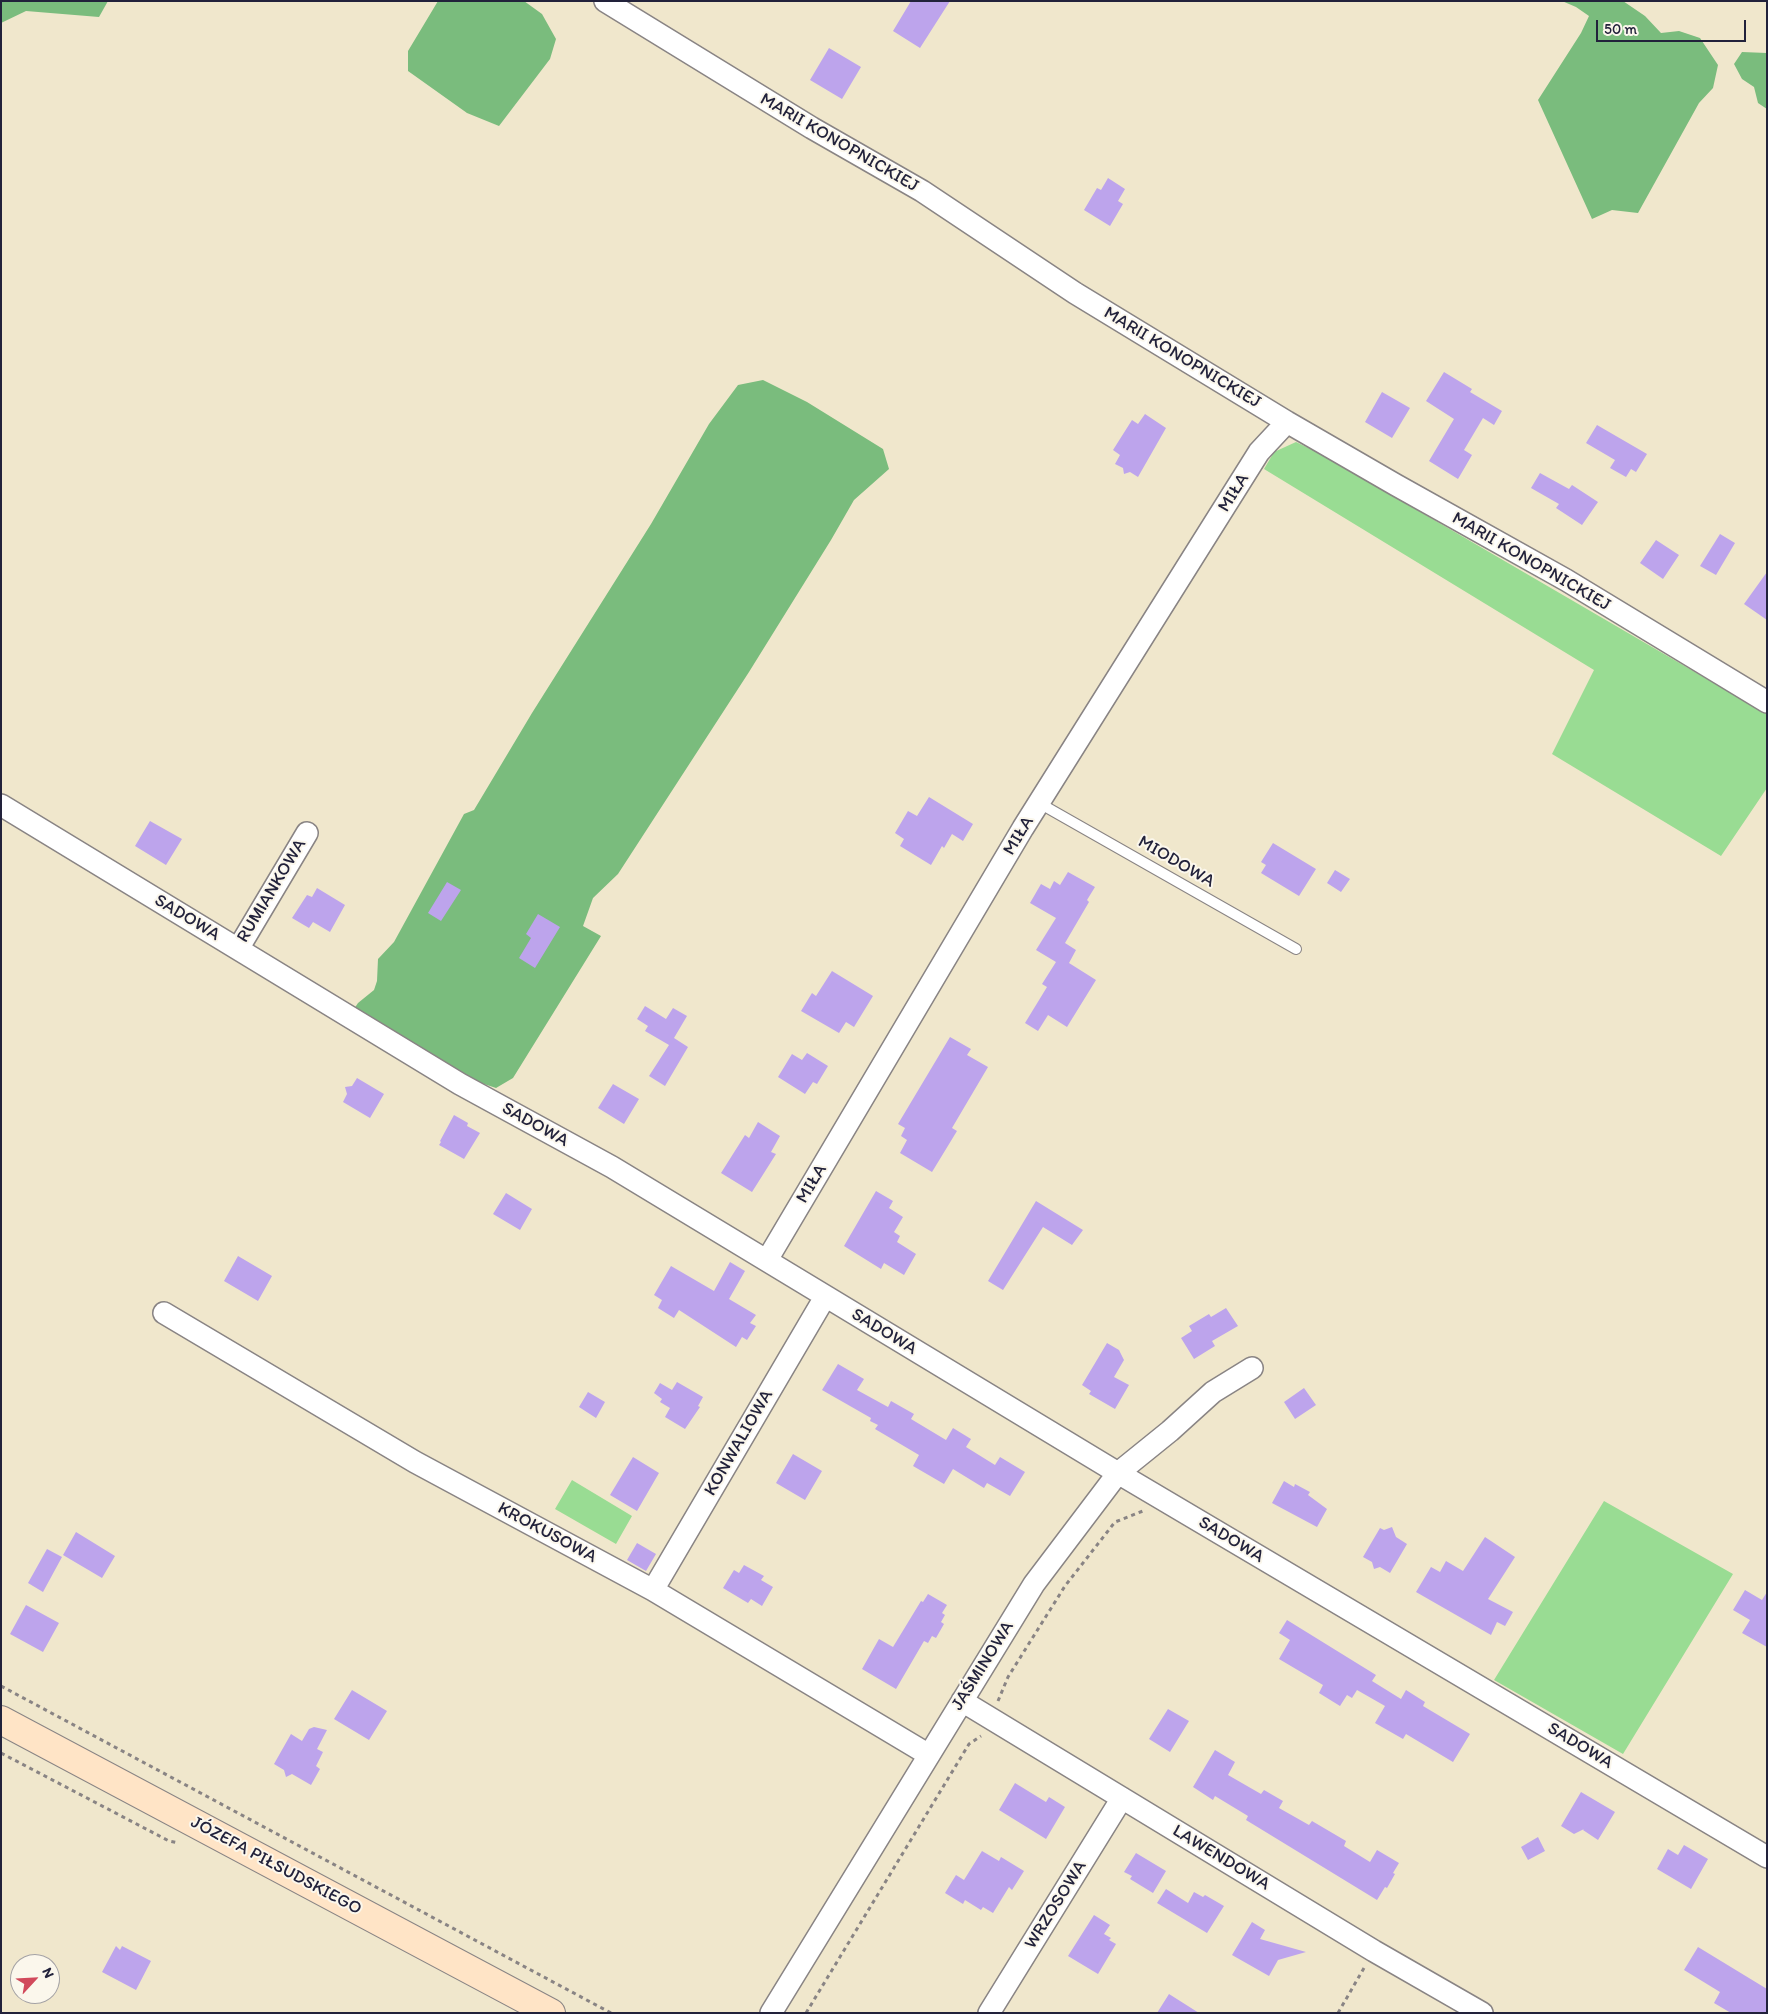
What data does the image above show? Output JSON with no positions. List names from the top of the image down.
{
  "streets": {
    "main road": ["JÓZEFA PIŁSUDSKIEGO"],
    "street": [
      "MARII KONOPNICKIEJ",
      "MIŁA",
      "RUMIANKOWA",
      "SADOWA",
      "KONWALIOWA",
      "KROKUSOWA",
      "JAŚMINOWA",
      "LAWENDOWA",
      "WRZOSOWA"
    ],
    "lane": ["MIODOWA"]
  },
  "crossings": [
    ["MARII KONOPNICKIEJ", "MIŁA"],
    ["MIŁA", "MIODOWA"],
    ["MIŁA", "SADOWA"],
    ["RUMIANKOWA", "SADOWA"],
    ["SADOWA", "KONWALIOWA"],
    ["SADOWA", "JAŚMINOWA"],
    ["KONWALIOWA", "KROKUSOWA"],
    ["KROKUSOWA", "JAŚMINOWA"],
    ["JAŚMINOWA", "LAWENDOWA"],
    ["LAWENDOWA", "WRZOSOWA"]
  ],
  "scale_bar": "50 m",
  "north": "top right"
}
